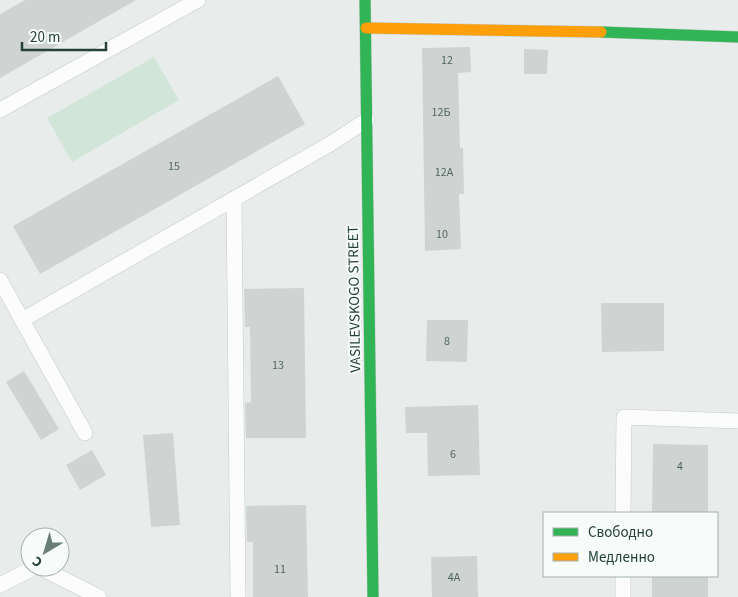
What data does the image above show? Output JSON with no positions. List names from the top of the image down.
{
  "streets": {
    "street": ["VASILEVSKOGO STREET"]
  },
  "house_numbers": [
    "12",
    "12Б",
    "15",
    "12А",
    "10",
    "8",
    "13",
    "6",
    "4",
    "11",
    "4А"
  ],
  "legend": ["Свободно", "Медленно"],
  "scale_bar": "20 m",
  "north": "bottom left"
}
